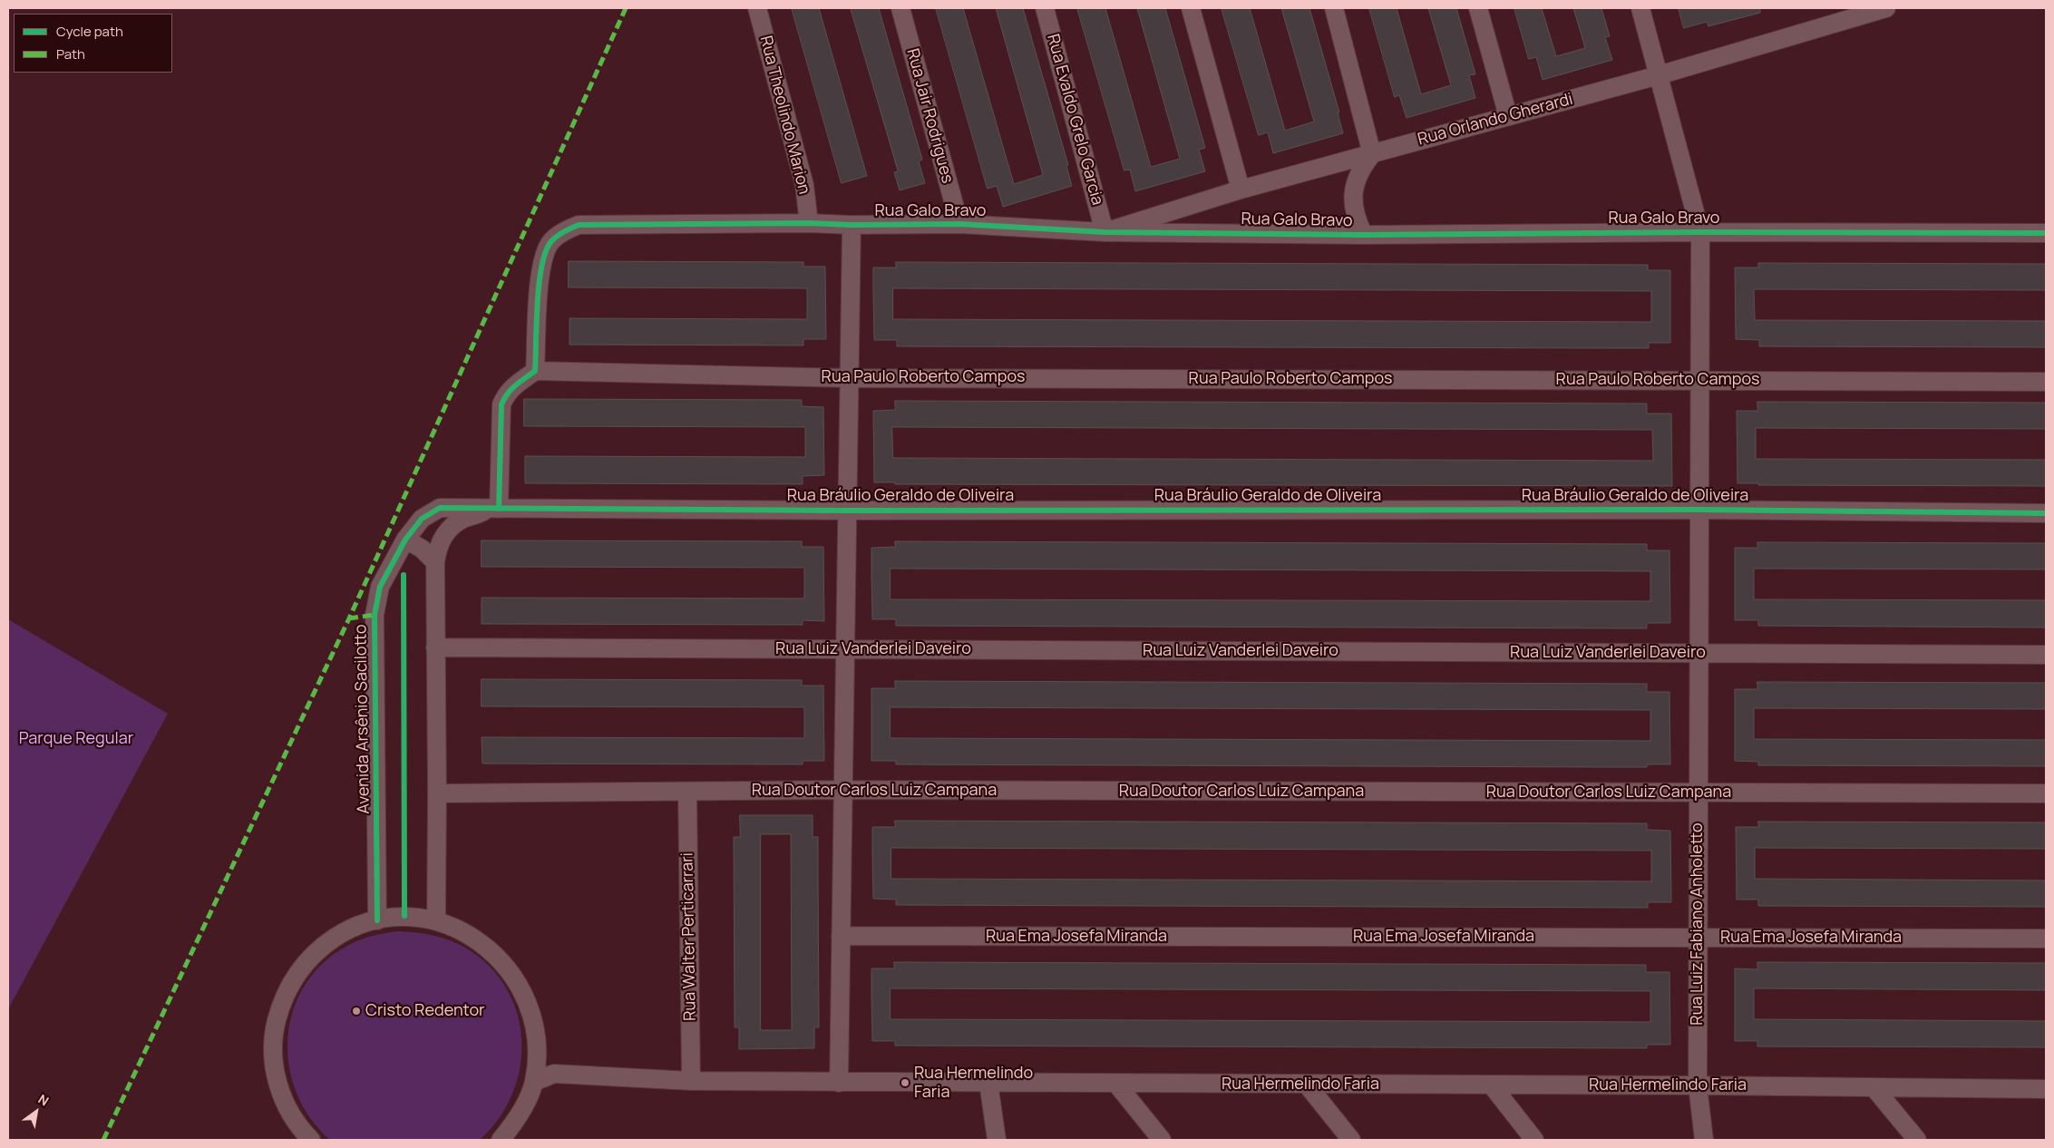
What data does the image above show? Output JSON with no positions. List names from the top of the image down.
{
  "streets": {
    "street": [
      "Rua Theolindo Marion",
      "Rua Jair Rodrigues",
      "Rua Evaldo Grelo Garcia",
      "Rua Orlando Gherardi",
      "Rua Galo Bravo",
      "Rua Paulo Roberto Campos",
      "Rua Bráulio Geraldo de Oliveira",
      "Rua Luiz Vanderlei Daveiro",
      "Avenida Arsênio Sacilotto",
      "Rua Doutor Carlos Luiz Campana",
      "Rua Luiz Fabiano Anholetto",
      "Rua Walter Perticarrari",
      "Rua Ema Josefa Miranda",
      "Rua Hermelindo Faria"
    ]
  },
  "crossings": [
    ["Rua Theolindo Marion", "Rua Galo Bravo"],
    ["Rua Jair Rodrigues", "Rua Galo Bravo"],
    ["Rua Evaldo Grelo Garcia", "Rua Orlando Gherardi"],
    ["Rua Evaldo Grelo Garcia", "Rua Galo Bravo"],
    ["Rua Orlando Gherardi", "Rua Galo Bravo"],
    ["Rua Orlando Gherardi", "Rua Luiz Fabiano Anholetto"],
    ["Rua Galo Bravo", "Rua Paulo Roberto Campos"],
    ["Rua Galo Bravo", "Rua Luiz Fabiano Anholetto"],
    ["Rua Paulo Roberto Campos", "Rua Luiz Fabiano Anholetto"],
    ["Rua Bráulio Geraldo de Oliveira", "Avenida Arsênio Sacilotto"],
    ["Rua Bráulio Geraldo de Oliveira", "Rua Luiz Fabiano Anholetto"],
    ["Rua Luiz Vanderlei Daveiro", "Rua Luiz Fabiano Anholetto"],
    ["Rua Doutor Carlos Luiz Campana", "Rua Luiz Fabiano Anholetto"],
    ["Rua Doutor Carlos Luiz Campana", "Rua Walter Perticarrari"],
    ["Rua Luiz Fabiano Anholetto", "Rua Ema Josefa Miranda"],
    ["Rua Luiz Fabiano Anholetto", "Rua Hermelindo Faria"],
    ["Rua Walter Perticarrari", "Rua Hermelindo Faria"]
  ],
  "parks": ["Parque Regular"],
  "places": ["Cristo Redentor", "Rua Hermelindo Faria"],
  "legend": ["Cycle path", "Path"],
  "north": "top right"
}
